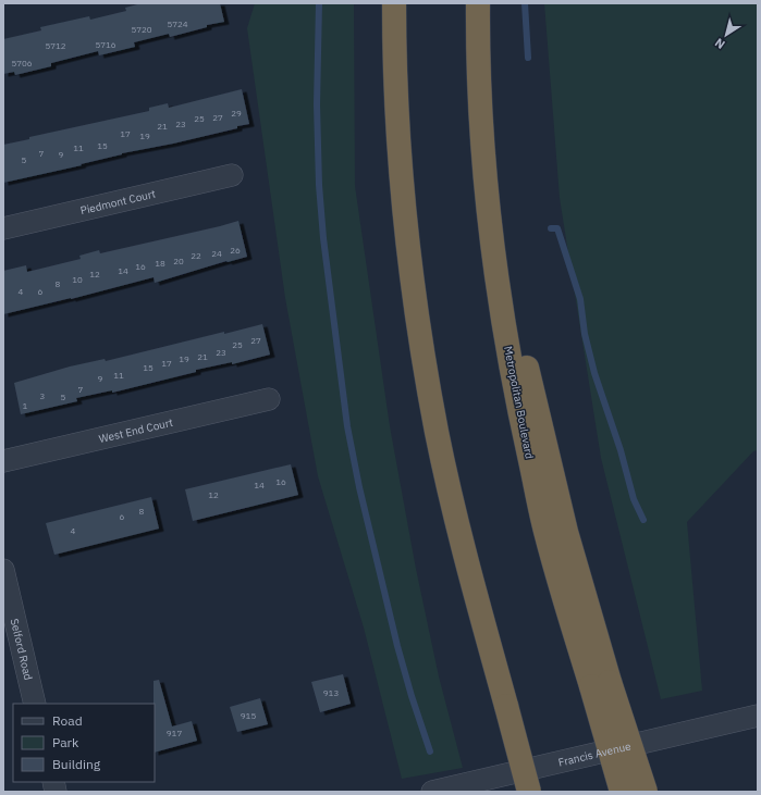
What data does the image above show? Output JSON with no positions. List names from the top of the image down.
{
  "streets": {
    "highway": ["Metropolitan Boulevard"],
    "street": [
      "Piedmont Court",
      "West End Court",
      "Selford Road",
      "Francis Avenue"
    ]
  },
  "house_numbers": [
    "5724",
    "5720",
    "5716",
    "5712",
    "5706",
    "29",
    "27",
    "25",
    "23",
    "21",
    "17",
    "19",
    "15",
    "11",
    "7",
    "9",
    "5",
    "26",
    "24",
    "22",
    "20",
    "18",
    "16",
    "14",
    "12",
    "10",
    "8",
    "4",
    "6",
    "27",
    "25",
    "23",
    "21",
    "19",
    "17",
    "15",
    "11",
    "9",
    "7",
    "3",
    "5",
    "1",
    "16",
    "14",
    "12",
    "8",
    "6",
    "4",
    "913",
    "915",
    "917"
  ],
  "legend": ["Road", "Park", "Building"],
  "north": "bottom left"
}
